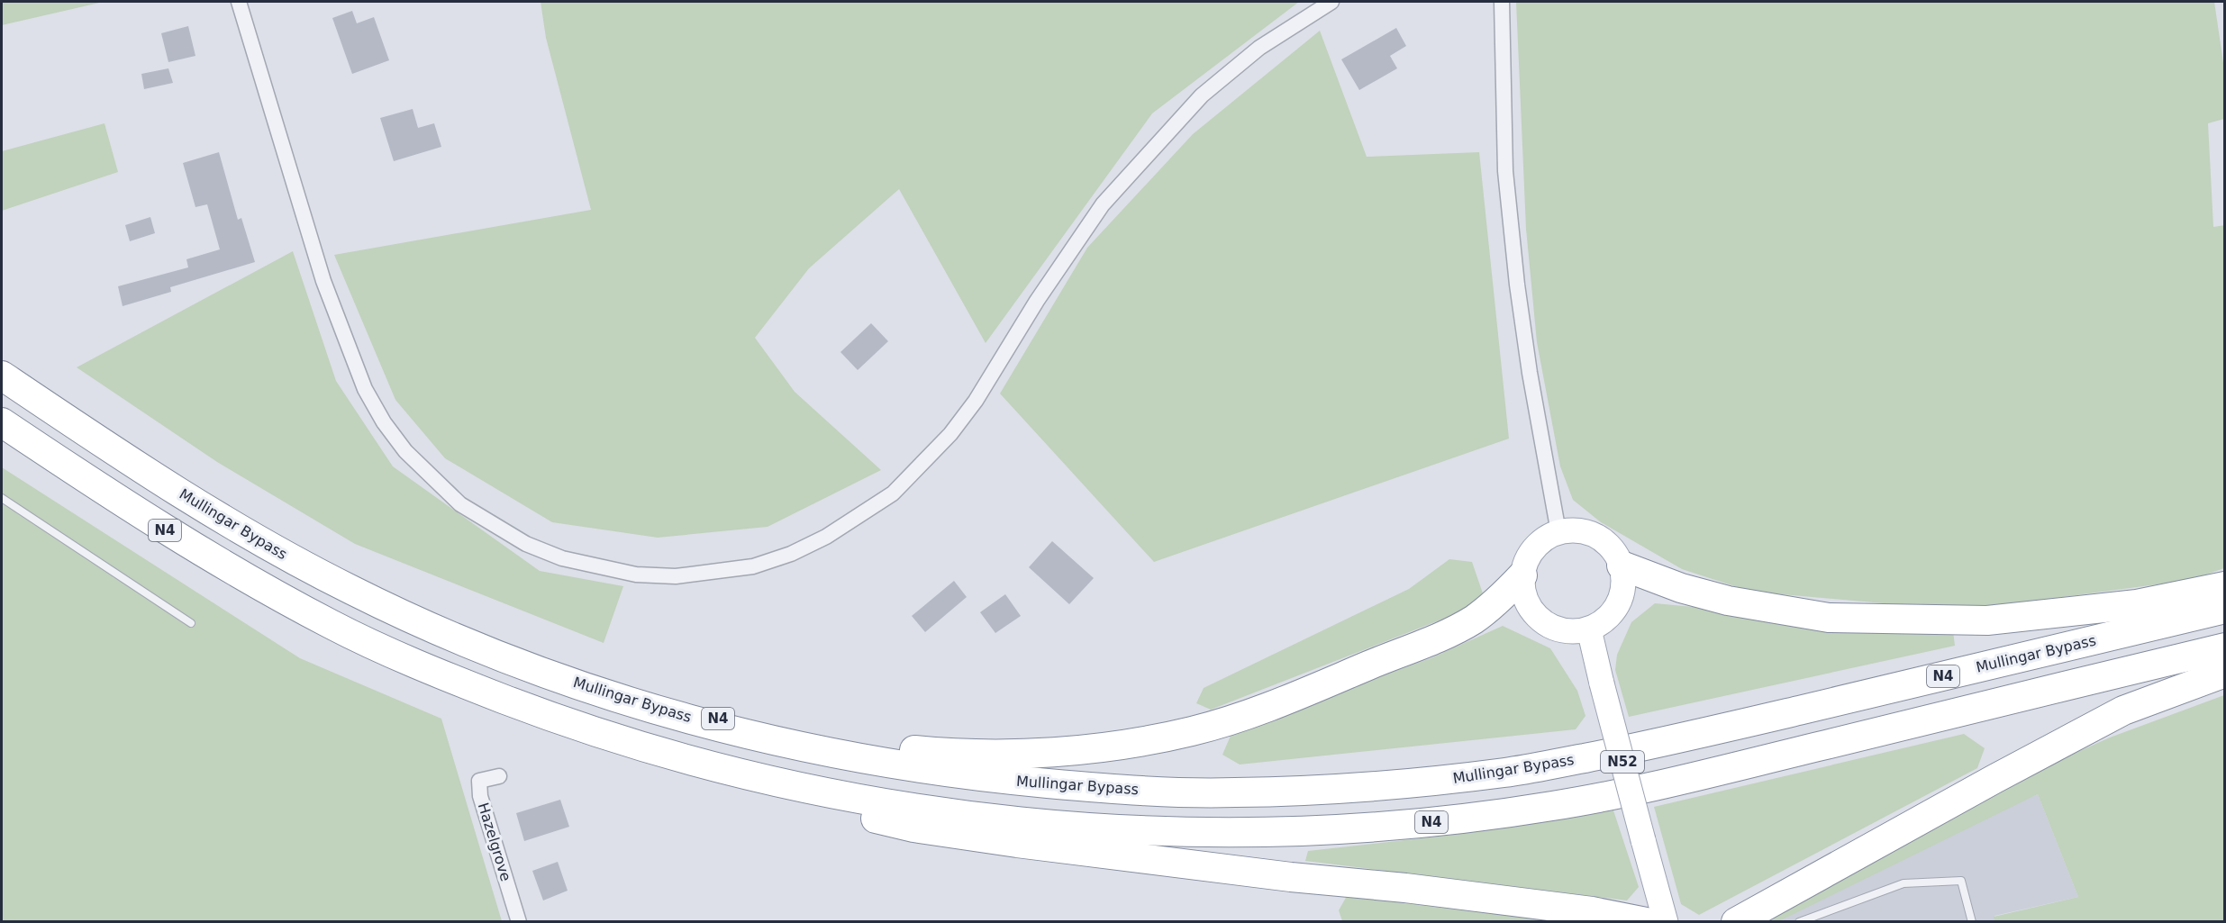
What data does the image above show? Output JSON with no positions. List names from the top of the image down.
{
  "streets": {
    "highway": ["Mullingar Bypass", "N4"],
    "main road": ["N52"],
    "street": ["Hazelgrove"]
  },
  "crossings": [
    ["Mullingar Bypass", "N4"],
    ["N4", "N52"]
  ]
}
